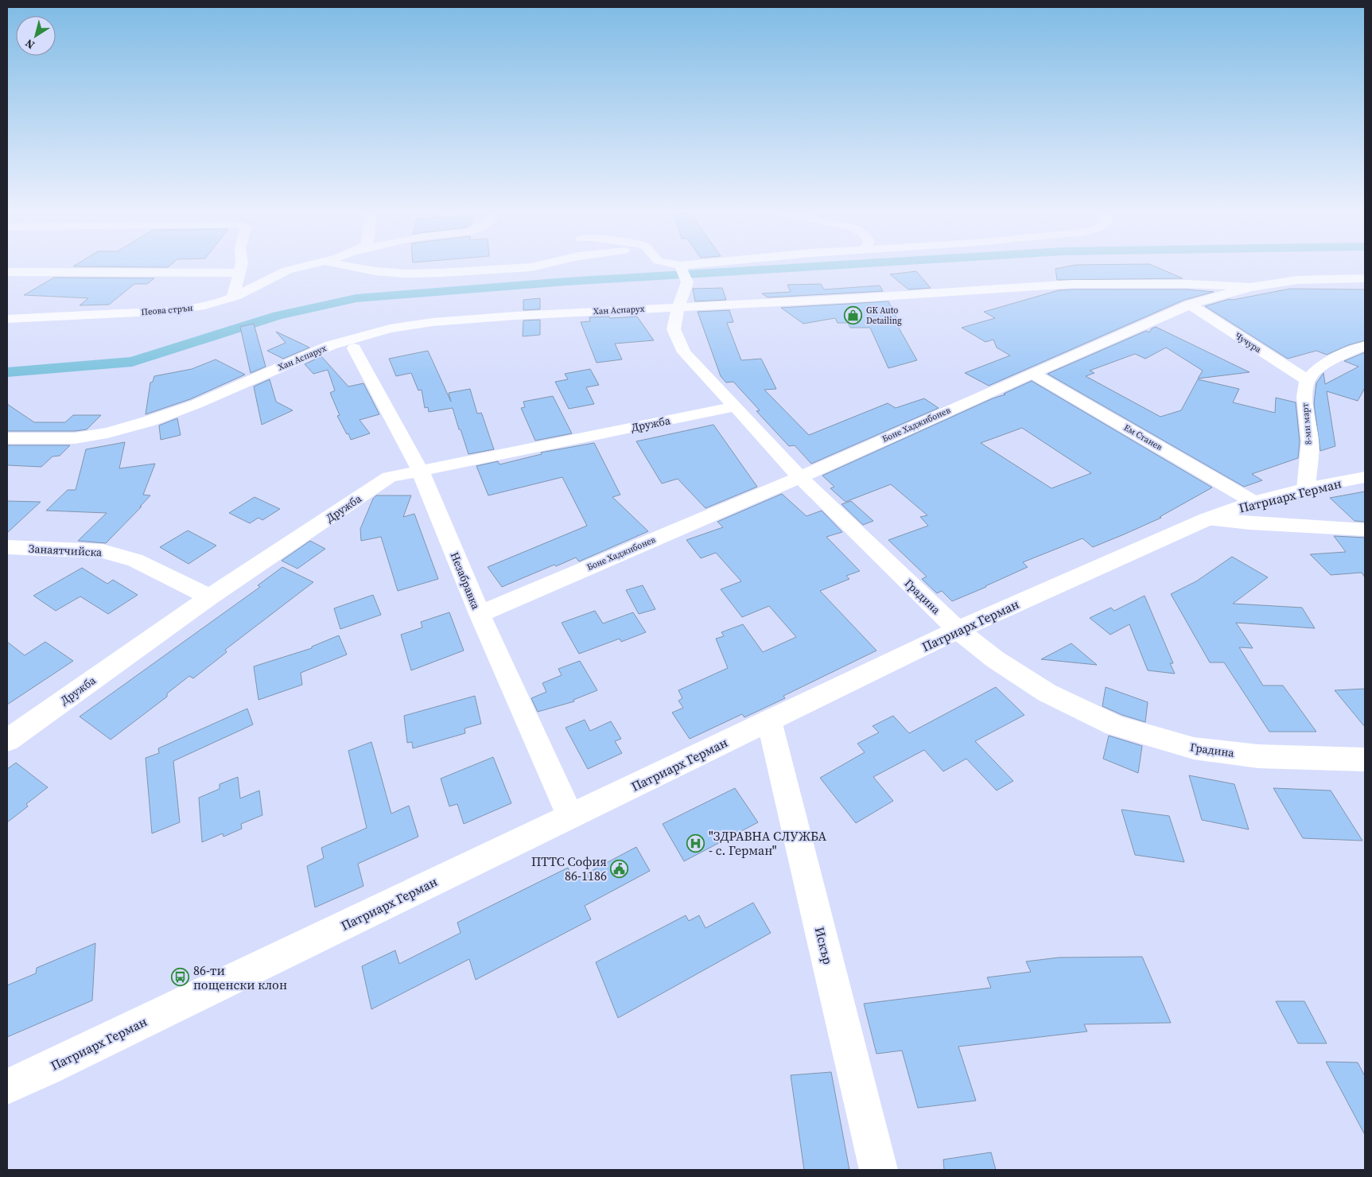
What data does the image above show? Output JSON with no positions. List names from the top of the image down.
{
  "streets": {
    "street": [
      "Пеова стрън",
      "Хан Аспарух",
      "Чучура",
      "Дружба",
      "8-ми март",
      "Боне Хаджибонев",
      "Ем Станев",
      "Патриарх Герман",
      "Занаятчийска",
      "Незабравка",
      "Градина",
      "Искър"
    ]
  },
  "crossings": [
    ["Хан Аспарух", "Боне Хаджибонев"],
    ["Хан Аспарух", "Градина"],
    ["Чучура", "8-ми март"],
    ["Чучура", "Боне Хаджибонев"],
    ["Дружба", "Занаятчийска"],
    ["Дружба", "Незабравка"],
    ["Дружба", "Градина"],
    ["8-ми март", "Патриарх Герман"],
    ["Боне Хаджибонев", "Ем Станев"],
    ["Боне Хаджибонев", "Незабравка"],
    ["Боне Хаджибонев", "Градина"],
    ["Ем Станев", "Патриарх Герман"],
    ["Патриарх Герман", "Незабравка"],
    ["Патриарх Герман", "Градина"],
    ["Патриарх Герман", "Искър"]
  ],
  "places": {
    "shop": ["GK Auto Detailing"],
    "hospital": ["\"ЗДРАВНА СЛУЖБА - с. Герман\""],
    "public building": ["ПТТС София 86-1186"],
    "bus stop": ["86-ти пощенски клон"]
  },
  "north": "bottom left"
}
